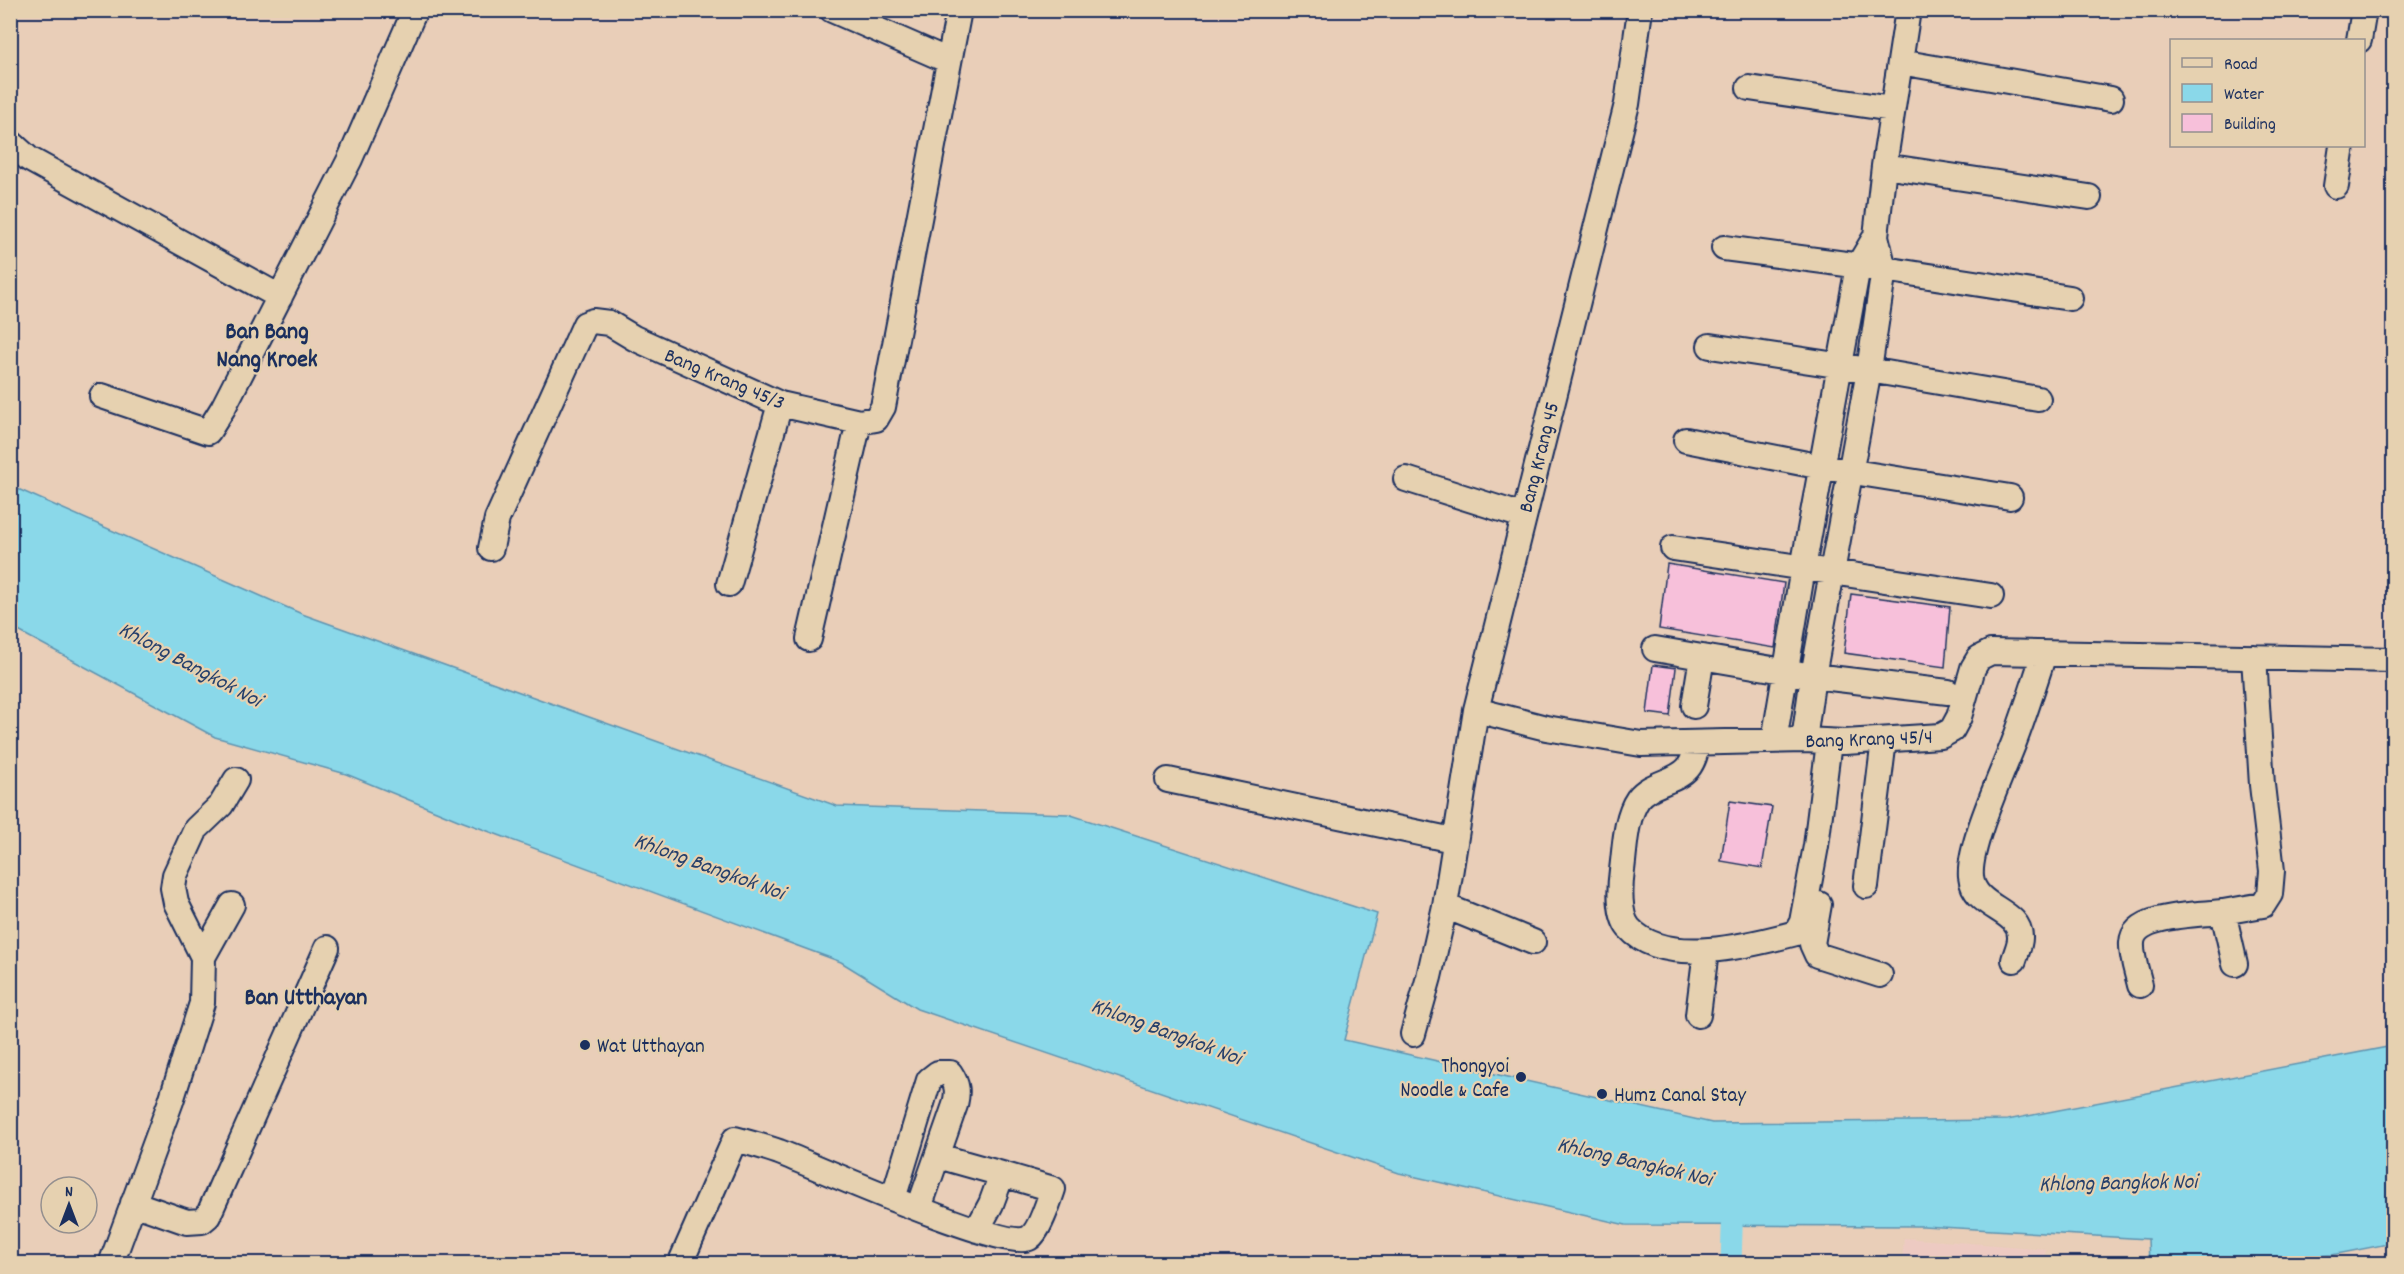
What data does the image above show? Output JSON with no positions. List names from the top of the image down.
{
  "streets": {
    "street": ["Bang Krang 45/3", "Bang Krang 45", "Bang Krang 45/4"]
  },
  "crossings": [
    ["Bang Krang 45", "Bang Krang 45/4"]
  ],
  "districts": ["Ban Bang Nang Kroek", "Ban Utthayan"],
  "water": ["Khlong Bangkok Noi"],
  "places": ["Wat Utthayan", "Thongyoi Noodle & Cafe", "Humz Canal Stay"],
  "legend": ["Road", "Water", "Building"],
  "north": "top"
}
